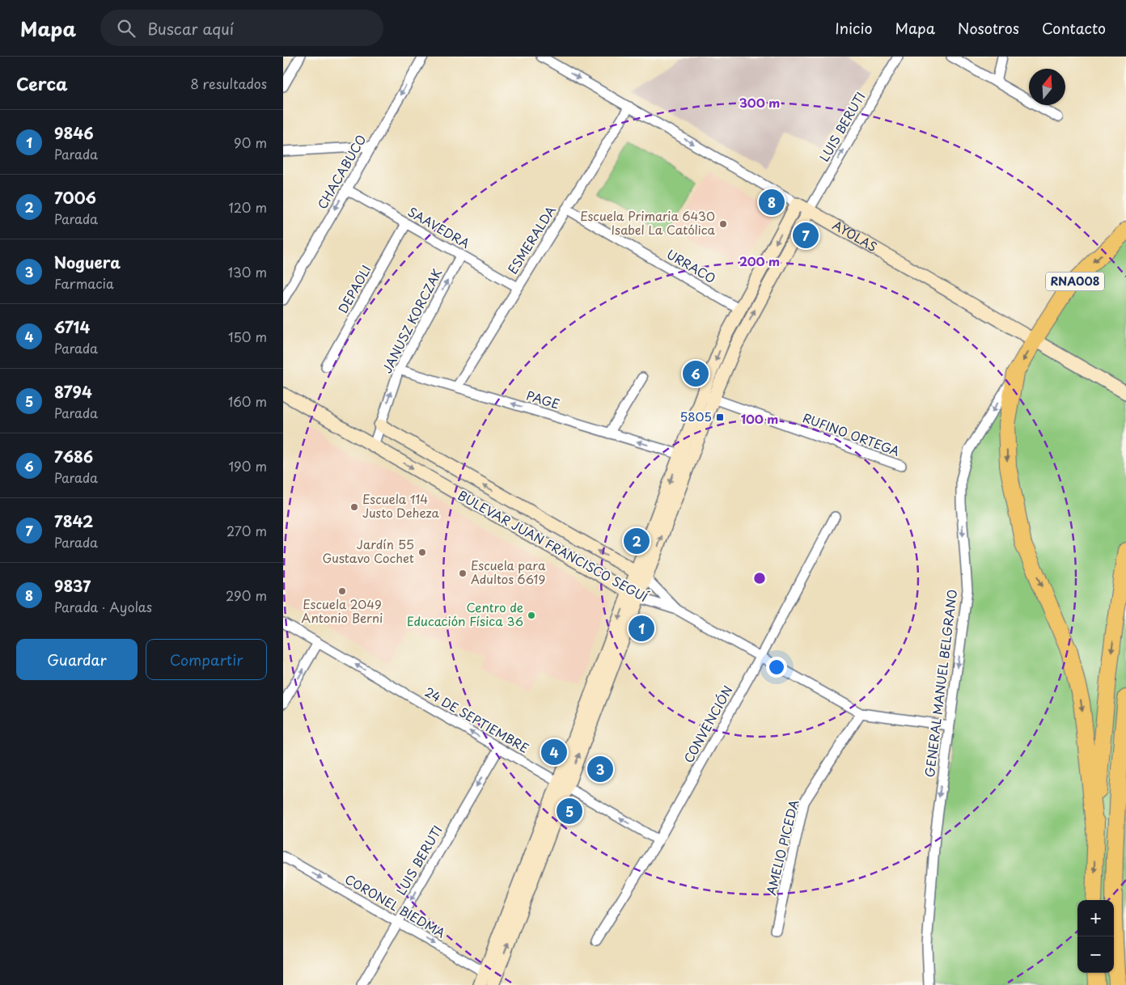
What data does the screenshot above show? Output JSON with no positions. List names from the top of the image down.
{
  "streets": {
    "highway": ["RNA008"],
    "street": [
      "LUIS BERUTI",
      "CHACABUCO",
      "SAAVEDRA",
      "AYOLAS",
      "ESMERALDA",
      "URRACO",
      "DEPAOLI",
      "JANUSZ KORCZAK",
      "PAGE",
      "RUFINO ORTEGA",
      "BULEVAR JUAN FRANCISCO SEGUÍ",
      "GENERAL MANUEL BELGRANO",
      "24 DE SEPTIEMBRE",
      "CONVENCIÓN",
      "AMELIO PICEDA",
      "CORONEL BIEDMA"
    ]
  },
  "crossings": [
    ["LUIS BERUTI", "AYOLAS"],
    ["LUIS BERUTI", "24 DE SEPTIEMBRE"],
    ["LUIS BERUTI", "CORONEL BIEDMA"],
    ["CHACABUCO", "SAAVEDRA"],
    ["SAAVEDRA", "ESMERALDA"],
    ["SAAVEDRA", "DEPAOLI"],
    ["SAAVEDRA", "JANUSZ KORCZAK"],
    ["AYOLAS", "ESMERALDA"],
    ["AYOLAS", "RNA008"],
    ["ESMERALDA", "URRACO"],
    ["ESMERALDA", "PAGE"],
    ["JANUSZ KORCZAK", "PAGE"],
    ["JANUSZ KORCZAK", "BULEVAR JUAN FRANCISCO SEGUÍ"],
    ["BULEVAR JUAN FRANCISCO SEGUÍ", "GENERAL MANUEL BELGRANO"],
    ["BULEVAR JUAN FRANCISCO SEGUÍ", "CONVENCIÓN"],
    ["BULEVAR JUAN FRANCISCO SEGUÍ", "AMELIO PICEDA"],
    ["24 DE SEPTIEMBRE", "CONVENCIÓN"]
  ],
  "one_way": [
    "CHACABUCO",
    "AYOLAS",
    "JANUSZ KORCZAK",
    "PAGE",
    "GENERAL MANUEL BELGRANO",
    "24 DE SEPTIEMBRE",
    "CORONEL BIEDMA"
  ],
  "places": {
    "other": [
      "Escuela Primaria 6430 Isabel La Católica",
      "Escuela 114 Justo Deheza",
      "Jardín 55 Gustavo Cochet",
      "Escuela para Adultos 6619",
      "Escuela 2049 Antonio Berni",
      "Centro de Educación Física 36"
    ],
    "transit": ["5805"]
  },
  "north": "top",
  "page": {
    "header": "Mapa",
    "search": "Buscar aquí",
    "nav": [
      "Inicio",
      "Mapa",
      "Nosotros",
      "Contacto"
    ],
    "heading": ["Cerca", "8 resultados"],
    "list": [
      {
        "mark": "1",
        "name": "9846",
        "note": "Parada",
        "value": "90 m"
      },
      {
        "mark": "2",
        "name": "7006",
        "note": "Parada",
        "value": "120 m"
      },
      {
        "mark": "3",
        "name": "Noguera",
        "note": "Farmacia",
        "value": "130 m"
      },
      {
        "mark": "4",
        "name": "6714",
        "note": "Parada",
        "value": "150 m"
      },
      {
        "mark": "5",
        "name": "8794",
        "note": "Parada",
        "value": "160 m"
      },
      {
        "mark": "6",
        "name": "7686",
        "note": "Parada",
        "value": "190 m"
      },
      {
        "mark": "7",
        "name": "7842",
        "note": "Parada",
        "value": "270 m"
      },
      {
        "mark": "8",
        "name": "9837",
        "note": "Parada · Ayolas",
        "value": "290 m"
      }
    ],
    "pins": [
      "8",
      "7",
      "6",
      "2",
      "1",
      "4",
      "3",
      "5"
    ],
    "buttons": ["Guardar", "Compartir"],
    "map_buttons": ["+", "−"]
  },
  "rings": ["300 m", "200 m", "100 m"]
}
